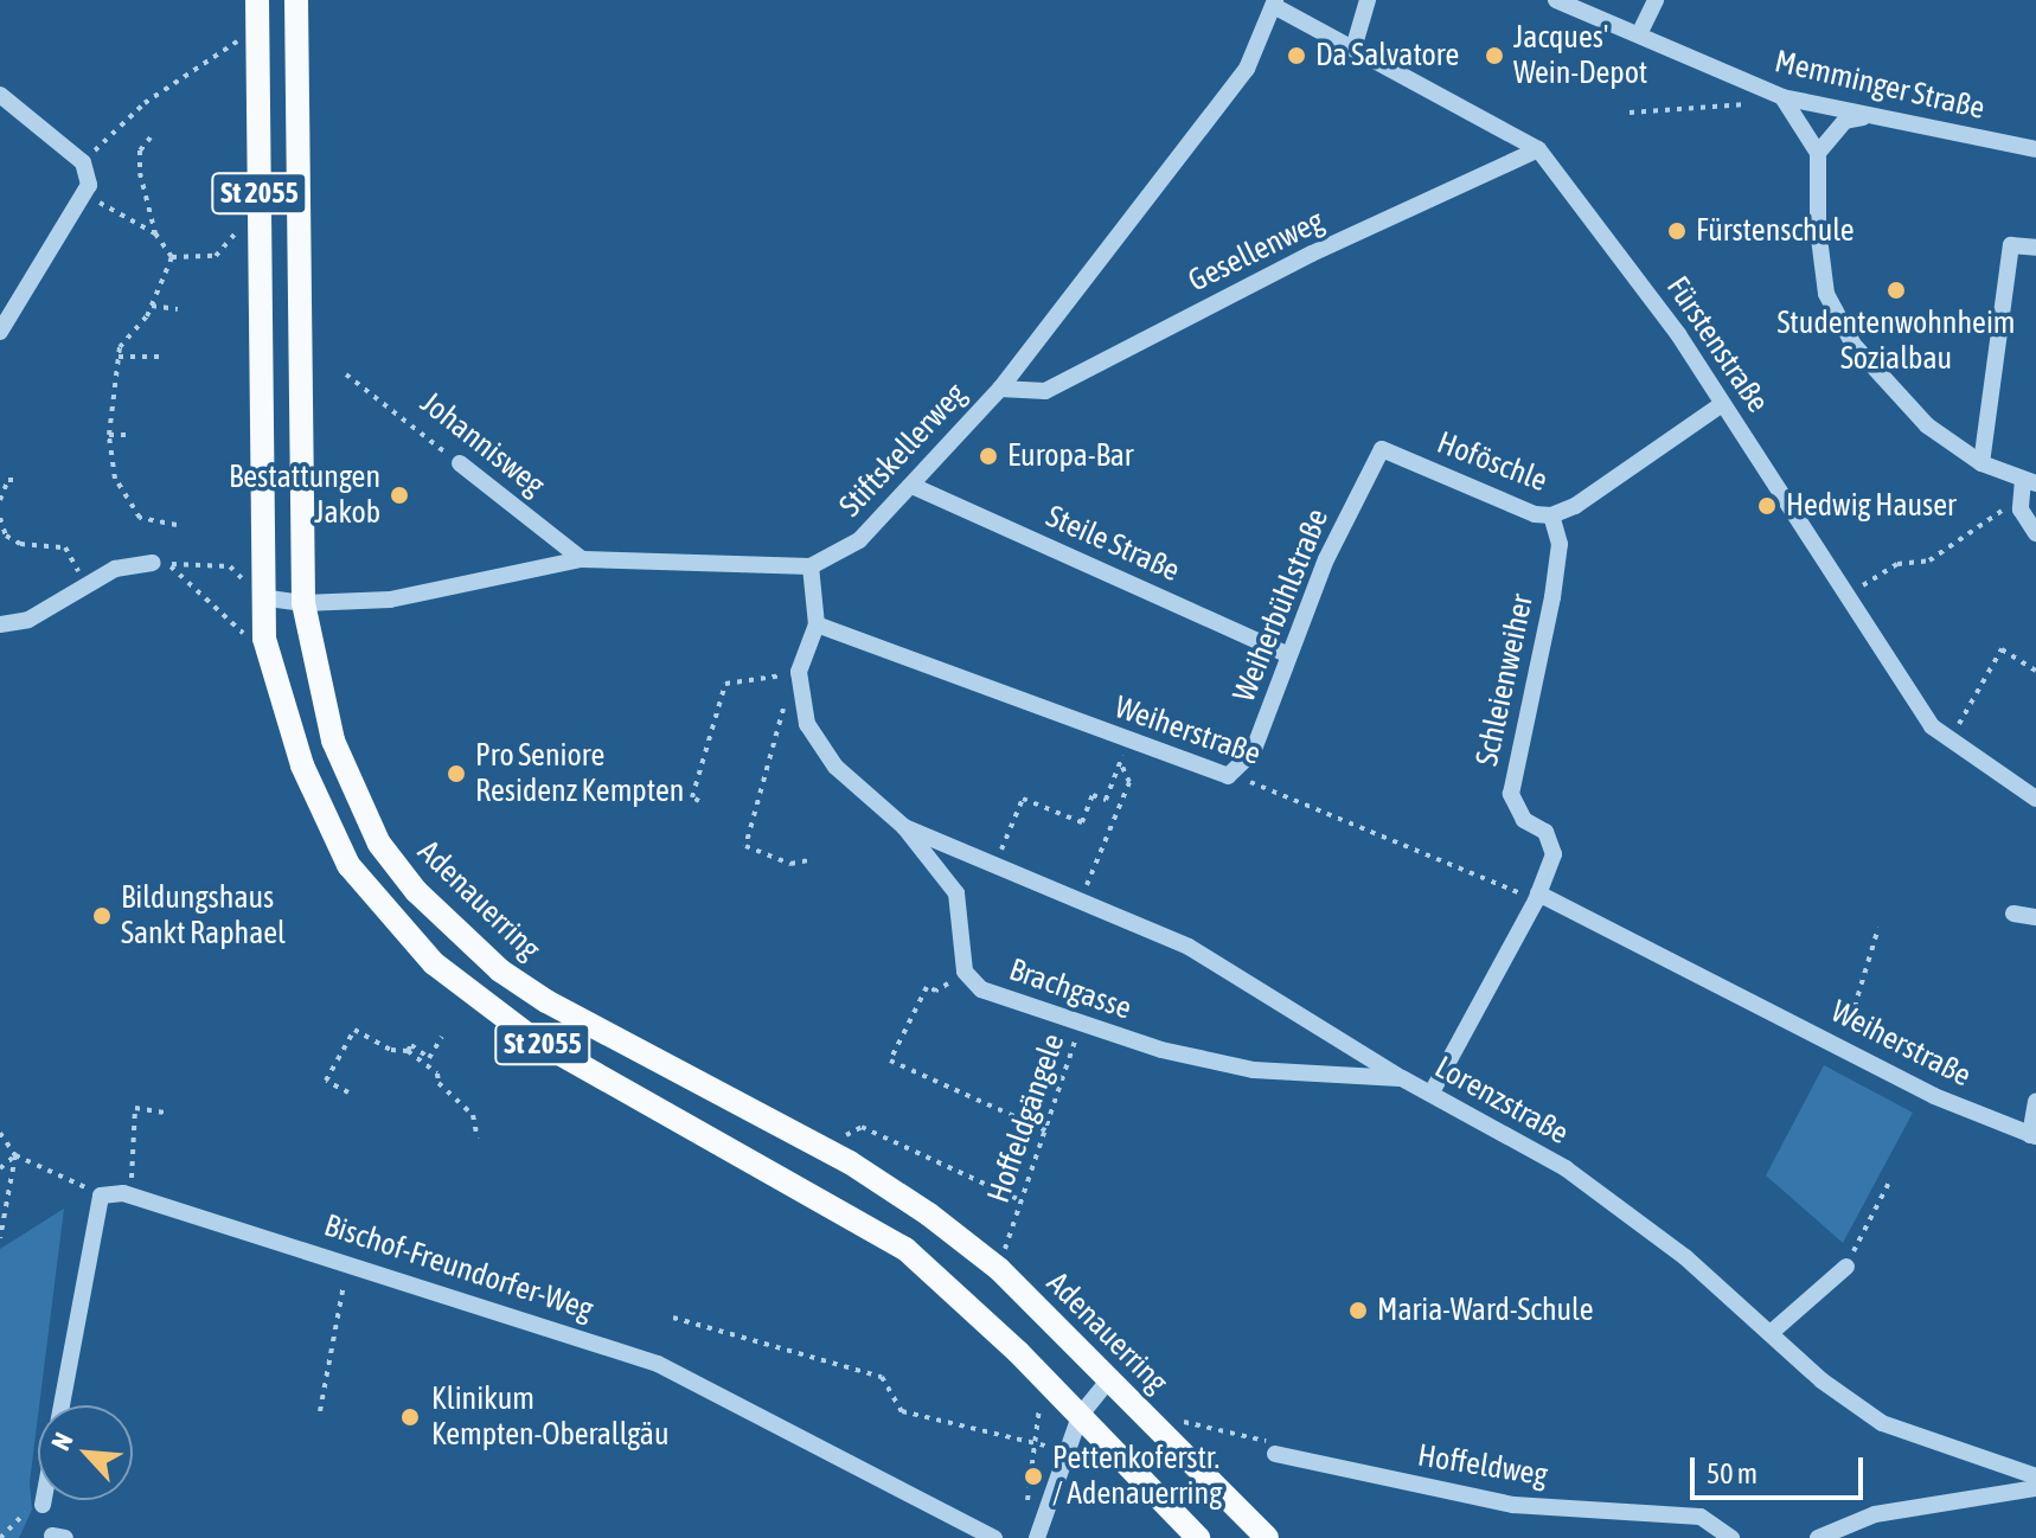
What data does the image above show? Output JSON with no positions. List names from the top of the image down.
{
  "streets": {
    "main road": ["St 2055", "Adenauerring"],
    "street": [
      "Memminger Straße",
      "Gesellenweg",
      "Fürstenstraße",
      "Johannisweg",
      "Stiftskellerweg",
      "Hoföschle",
      "Steile Straße",
      "Weiherbühlstraße",
      "Schleienweiher",
      "Weiherstraße",
      "Brachgasse",
      "Lorenzstraße",
      "Bischof-Freundorfer-Weg",
      "Hoffeldweg"
    ],
    "path": ["Hoffeldgängele"]
  },
  "crossings": [
    ["St 2055", "Stiftskellerweg"],
    ["Gesellenweg", "Fürstenstraße"],
    ["Gesellenweg", "Stiftskellerweg"],
    ["Fürstenstraße", "Stiftskellerweg"],
    ["Fürstenstraße", "Hoföschle"],
    ["Johannisweg", "Stiftskellerweg"],
    ["Stiftskellerweg", "Steile Straße"],
    ["Stiftskellerweg", "Adenauerring"],
    ["Stiftskellerweg", "Brachgasse"],
    ["Hoföschle", "Weiherbühlstraße"],
    ["Hoföschle", "Schleienweiher"],
    ["Steile Straße", "Weiherbühlstraße"],
    ["Weiherbühlstraße", "Weiherstraße"],
    ["Schleienweiher", "Weiherstraße"],
    ["Schleienweiher", "Lorenzstraße"],
    ["Weiherstraße", "Brachgasse"],
    ["Brachgasse", "Lorenzstraße"],
    ["Brachgasse", "Hoffeldgängele"]
  ],
  "places": [
    "Da Salvatore",
    "Jacques' Wein-Depot",
    "Fürstenschule",
    "Studentenwohnheim Sozialbau",
    "Europa-Bar",
    "Bestattungen Jakob",
    "Hedwig Hauser",
    "Pro Seniore Residenz Kempten",
    "Bildungshaus Sankt Raphael",
    "Maria-Ward-Schule",
    "Klinikum Kempten-Oberallgäu",
    "Pettenkoferstr. / Adenauerring"
  ],
  "scale_bar": "50 m",
  "north": "top left"
}
